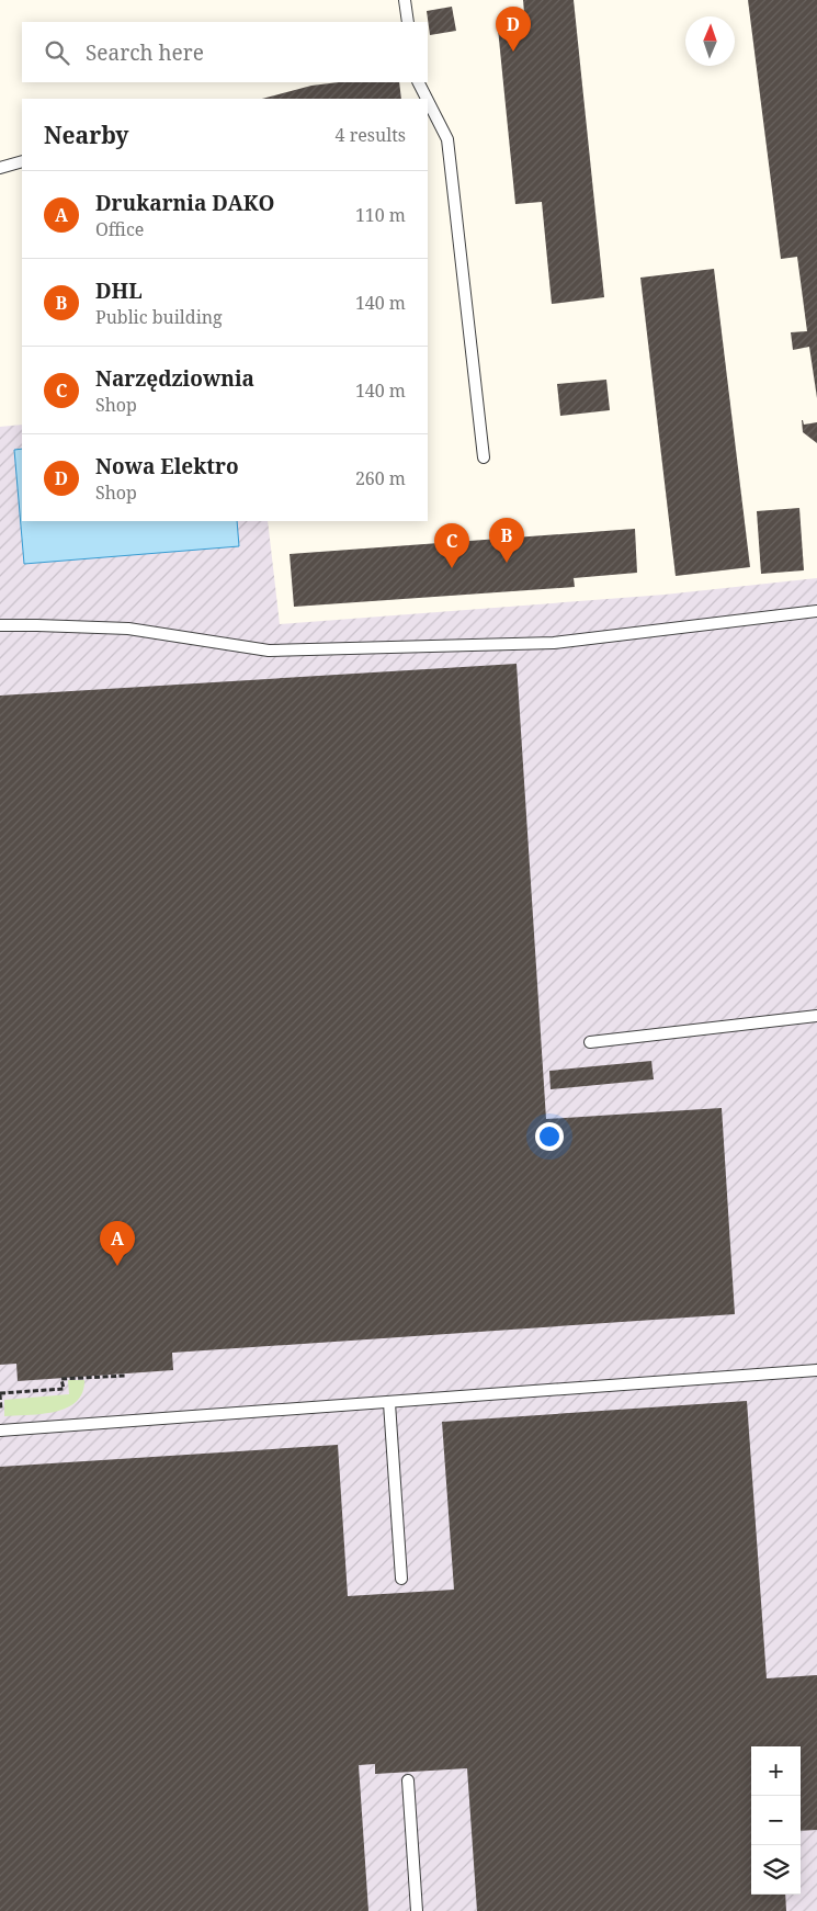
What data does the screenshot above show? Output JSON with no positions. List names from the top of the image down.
{
  "north": "top",
  "page": {
    "pins": [
      "D",
      "B",
      "C",
      "A"
    ],
    "search": "Search here",
    "heading": ["Nearby", "4 results"],
    "list": [
      {
        "mark": "A",
        "name": "Drukarnia DAKO",
        "note": "Office",
        "value": "110 m"
      },
      {
        "mark": "B",
        "name": "DHL",
        "note": "Public building",
        "value": "140 m"
      },
      {
        "mark": "C",
        "name": "Narzędziownia",
        "note": "Shop",
        "value": "140 m"
      },
      {
        "mark": "D",
        "name": "Nowa Elektro",
        "note": "Shop",
        "value": "260 m"
      }
    ],
    "map_buttons": ["+", "−"]
  }
}
